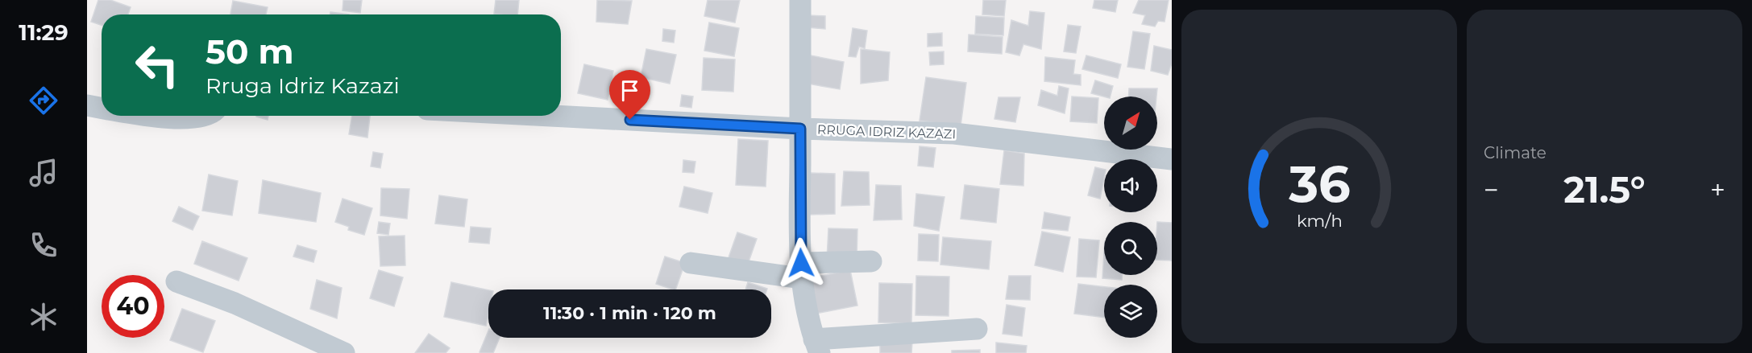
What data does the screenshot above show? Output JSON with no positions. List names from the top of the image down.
{
  "streets": {
    "street": ["RRUGA IDRIZ KAZAZI"]
  },
  "north": "top right",
  "page": {
    "tabs": "11:29",
    "tile": "Climate",
    "turn": ["50 m", "Rruga Idriz Kazazi"],
    "heat": ["−", "21.5°", "+"],
    "limit": "40",
    "trip": "11:30 · 1 min · 120 m",
    "gauge": ["36", "km/h"]
  }
}
